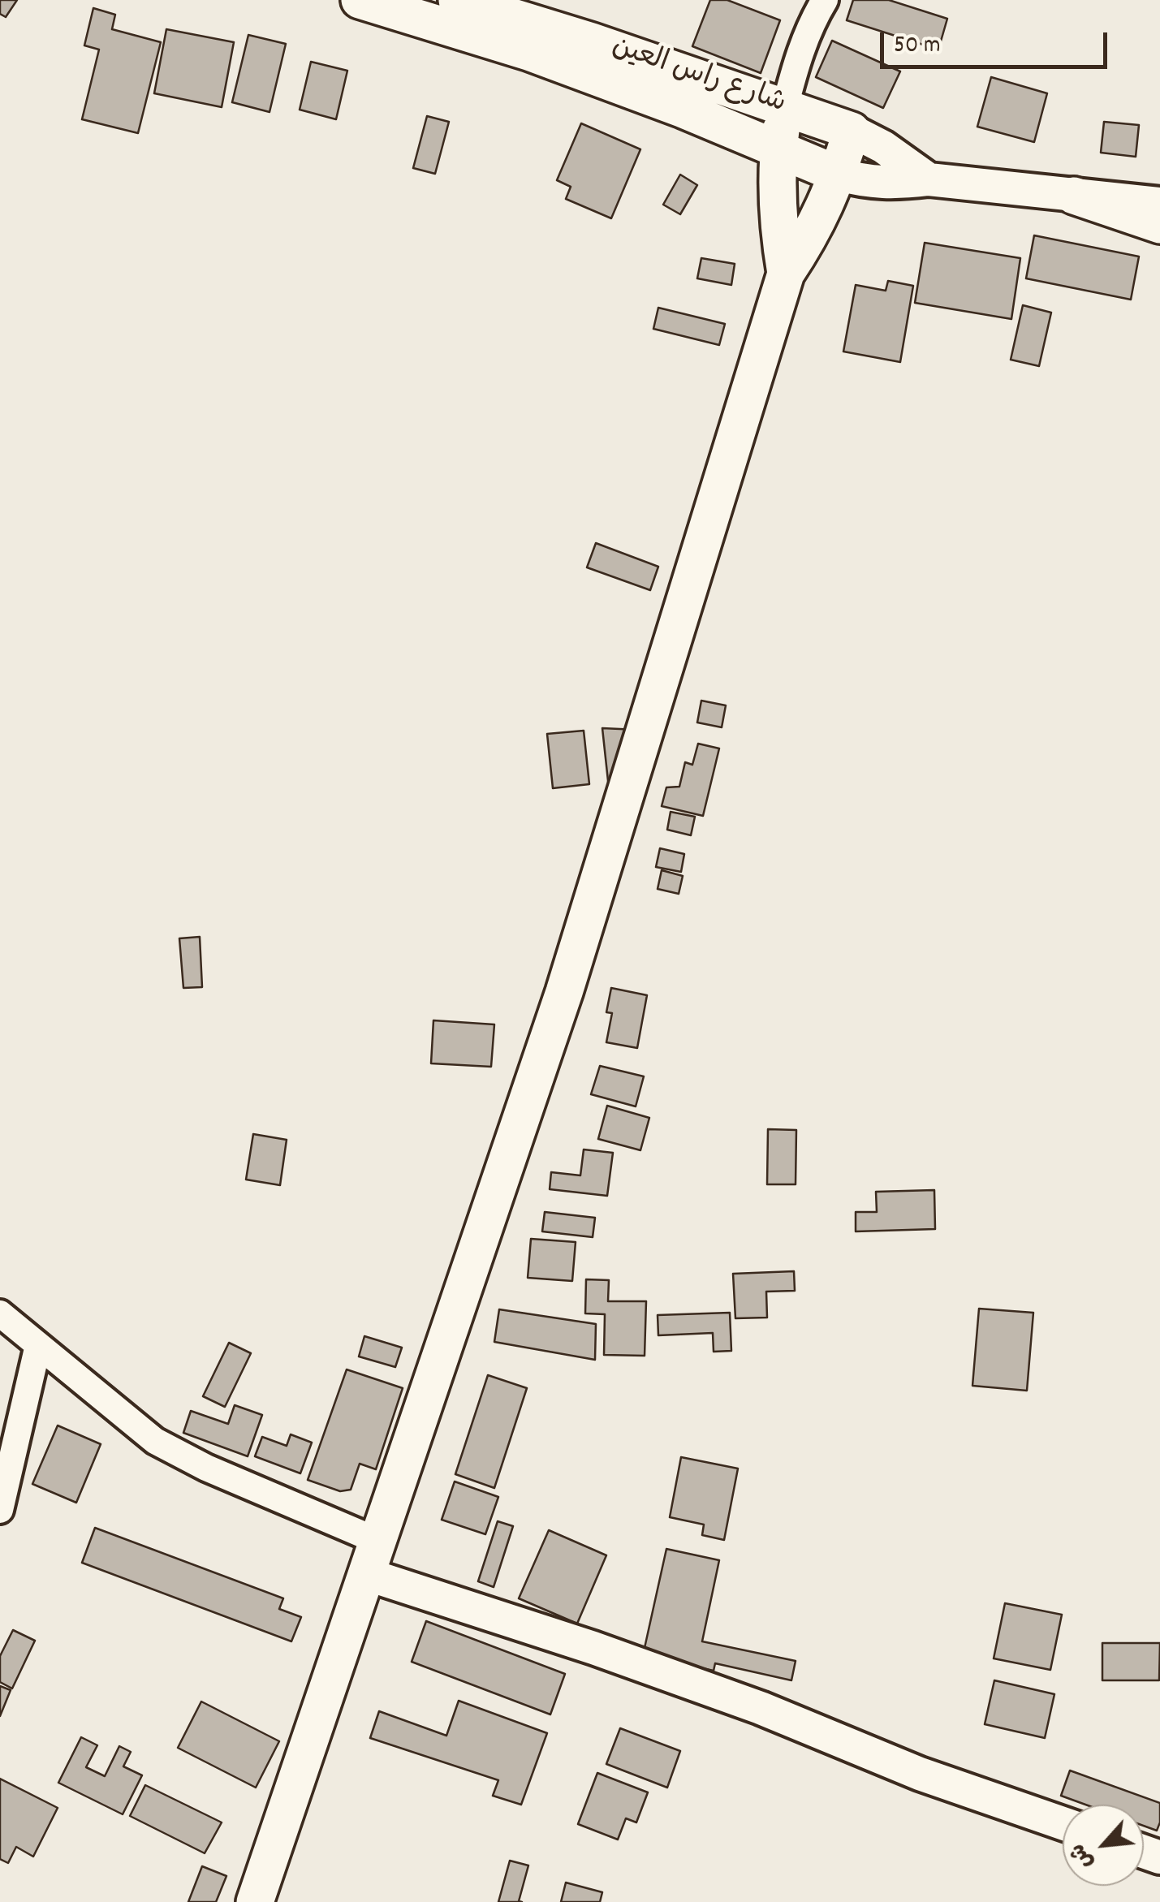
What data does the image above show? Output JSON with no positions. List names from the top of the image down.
{
  "streets": {
    "main road": ["شارع راس العين"]
  },
  "scale_bar": "50 m",
  "north": "bottom left"
}
